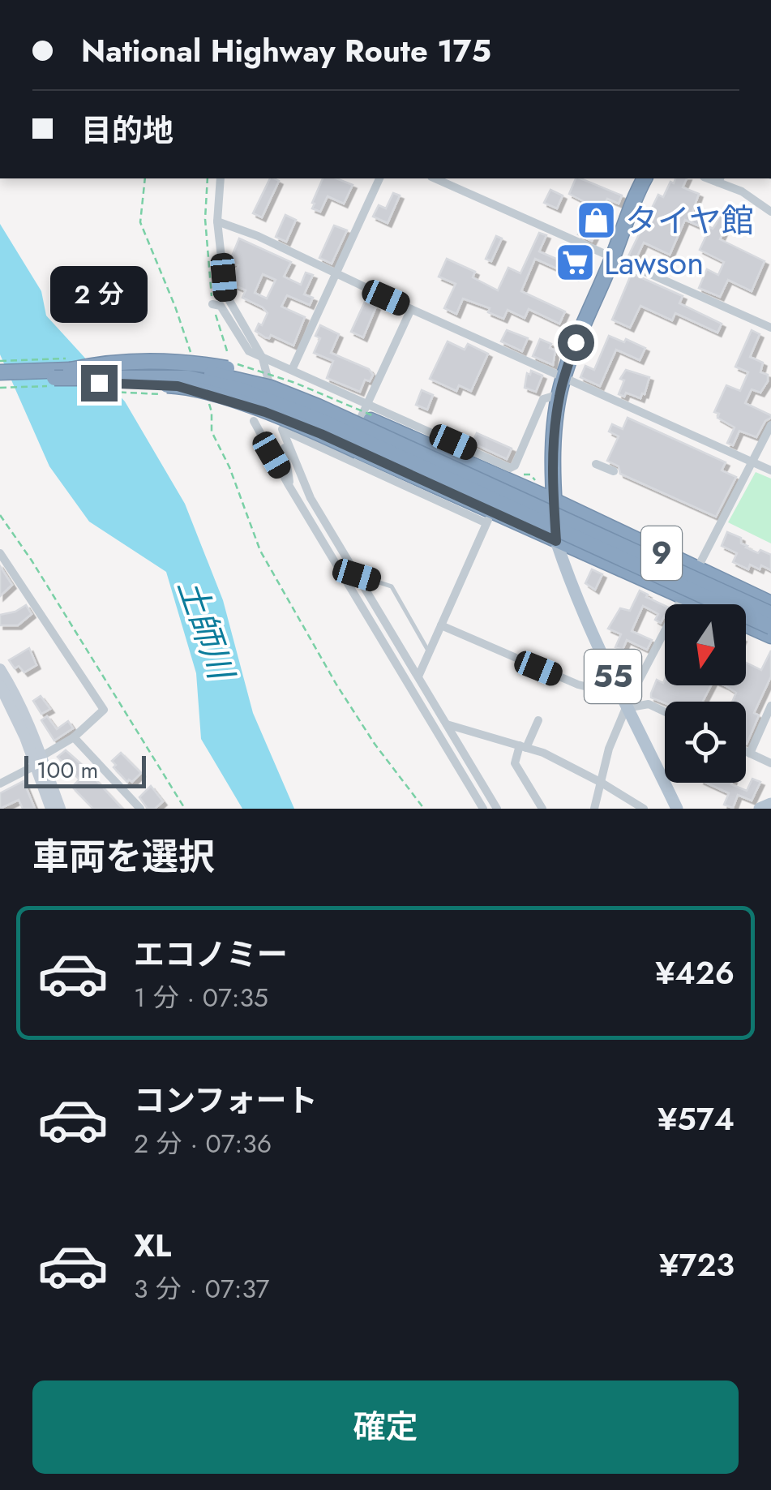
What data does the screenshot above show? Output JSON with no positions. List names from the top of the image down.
{
  "streets": {
    "highway": ["9"],
    "main road": ["55"]
  },
  "crossings": [
    ["9", "55"]
  ],
  "water": ["土師川"],
  "places": {
    "shop": ["タイヤ館"],
    "supermarket": ["Lawson"]
  },
  "scale_bar": "100 m",
  "north": "bottom",
  "page": {
    "banner": ["National Highway Route 175", "目的地"],
    "bubble": "2 分",
    "scale": "100 m",
    "heading": "車両を選択",
    "list": [
      {
        "name": "エコノミー",
        "note": "1 分 · 07:35",
        "value": "¥426"
      },
      {
        "name": "コンフォート",
        "note": "2 分 · 07:36",
        "value": "¥574"
      },
      {
        "name": "XL",
        "note": "3 分 · 07:37",
        "value": "¥723"
      }
    ],
    "buttons": "確定"
  }
}
